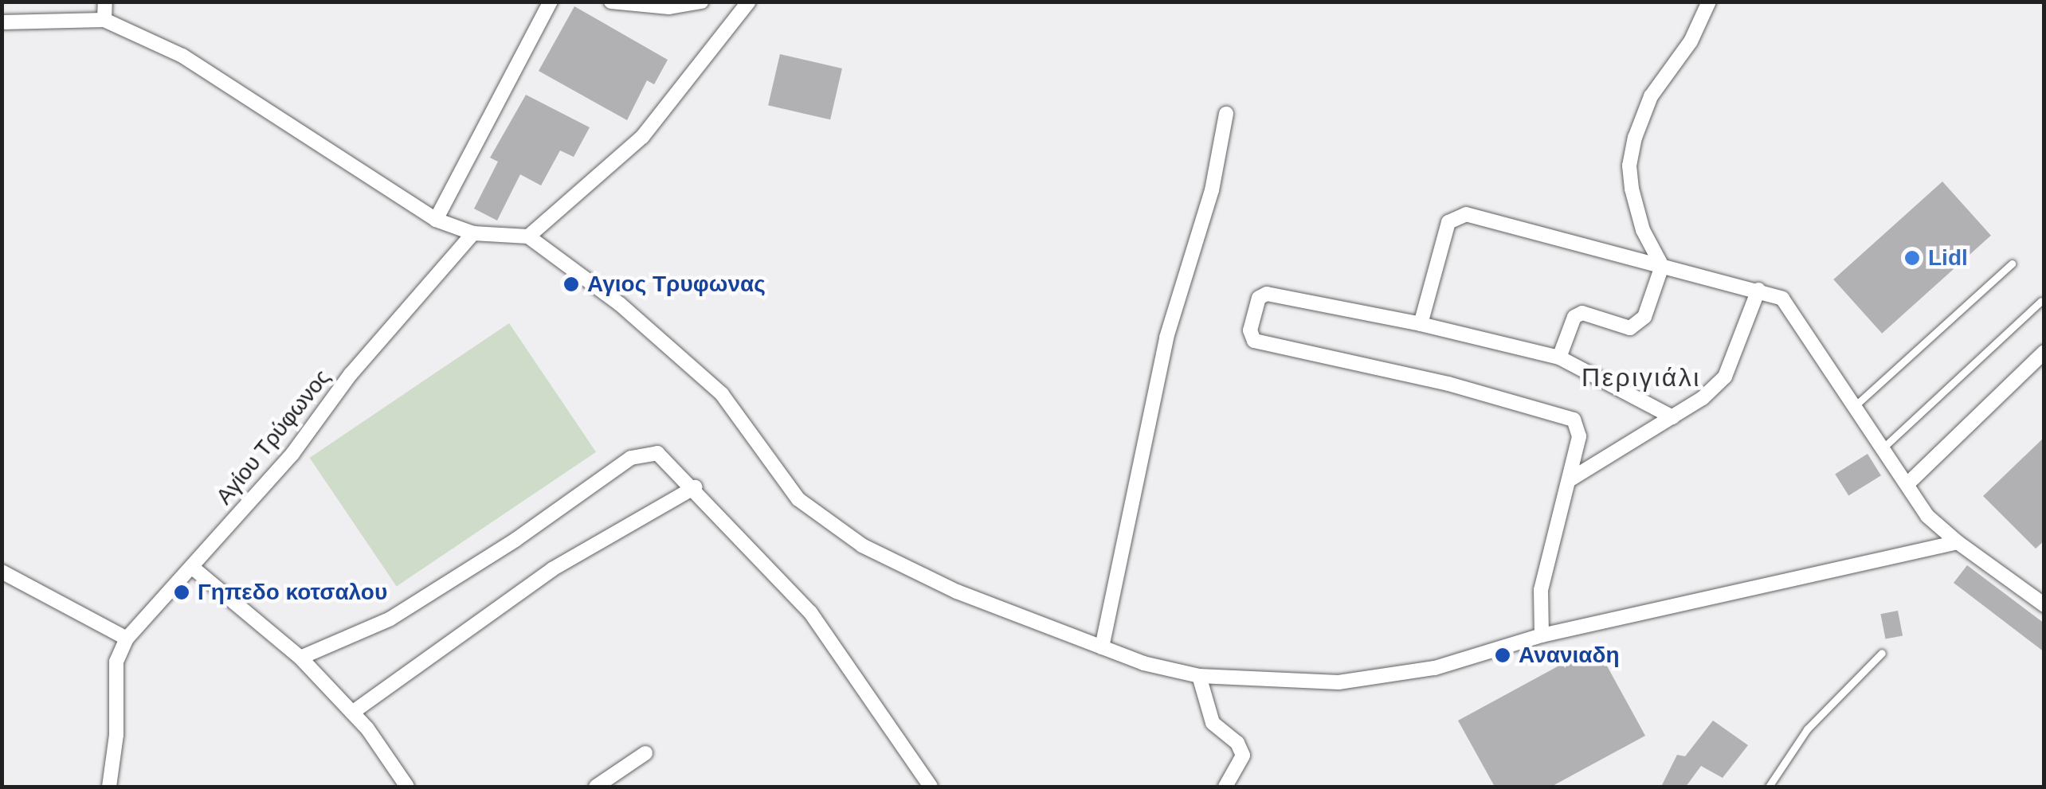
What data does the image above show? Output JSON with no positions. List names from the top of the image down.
{
  "streets": {
    "street": ["Αγίου Τρύφωνος"]
  },
  "districts": ["Περιγιάλι"],
  "places": [
    "Lidl",
    "Αγιος Τρυφωνας",
    "Γηπεδο κοτσαλου",
    "Ανανιαδη"
  ]
}
